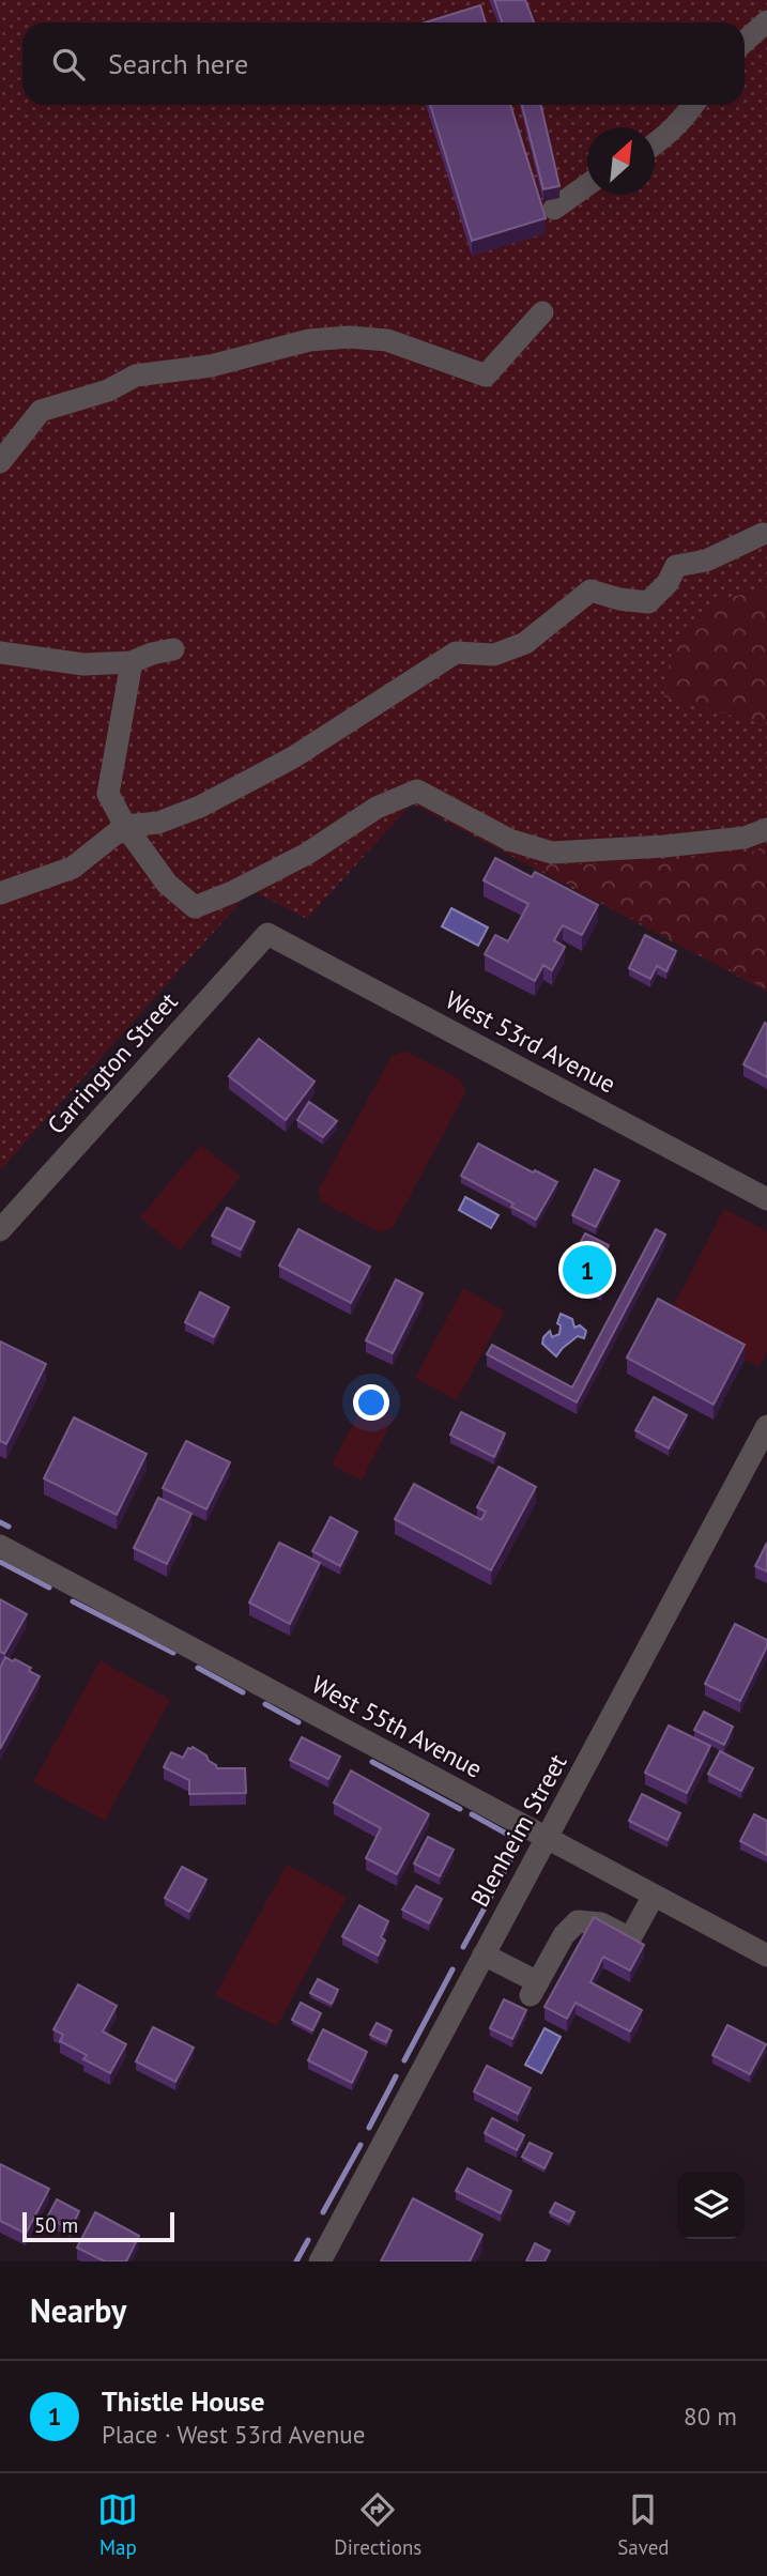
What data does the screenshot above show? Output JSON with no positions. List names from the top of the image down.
{
  "streets": {
    "street": [
      "West 53rd Avenue",
      "Carrington Street",
      "West 55th Avenue",
      "Blenheim Street"
    ]
  },
  "crossings": [
    ["West 53rd Avenue", "Carrington Street"],
    ["West 55th Avenue", "Blenheim Street"]
  ],
  "scale_bar": "50 m",
  "north": "top right",
  "page": {
    "search": "Search here",
    "pins": "1",
    "scale": "50 m",
    "heading": "Nearby",
    "list": [
      {
        "mark": "1",
        "name": "Thistle House",
        "note": "Place · West 53rd Avenue",
        "value": "80 m"
      }
    ],
    "nav": ["Map", "Directions", "Saved"]
  }
}
